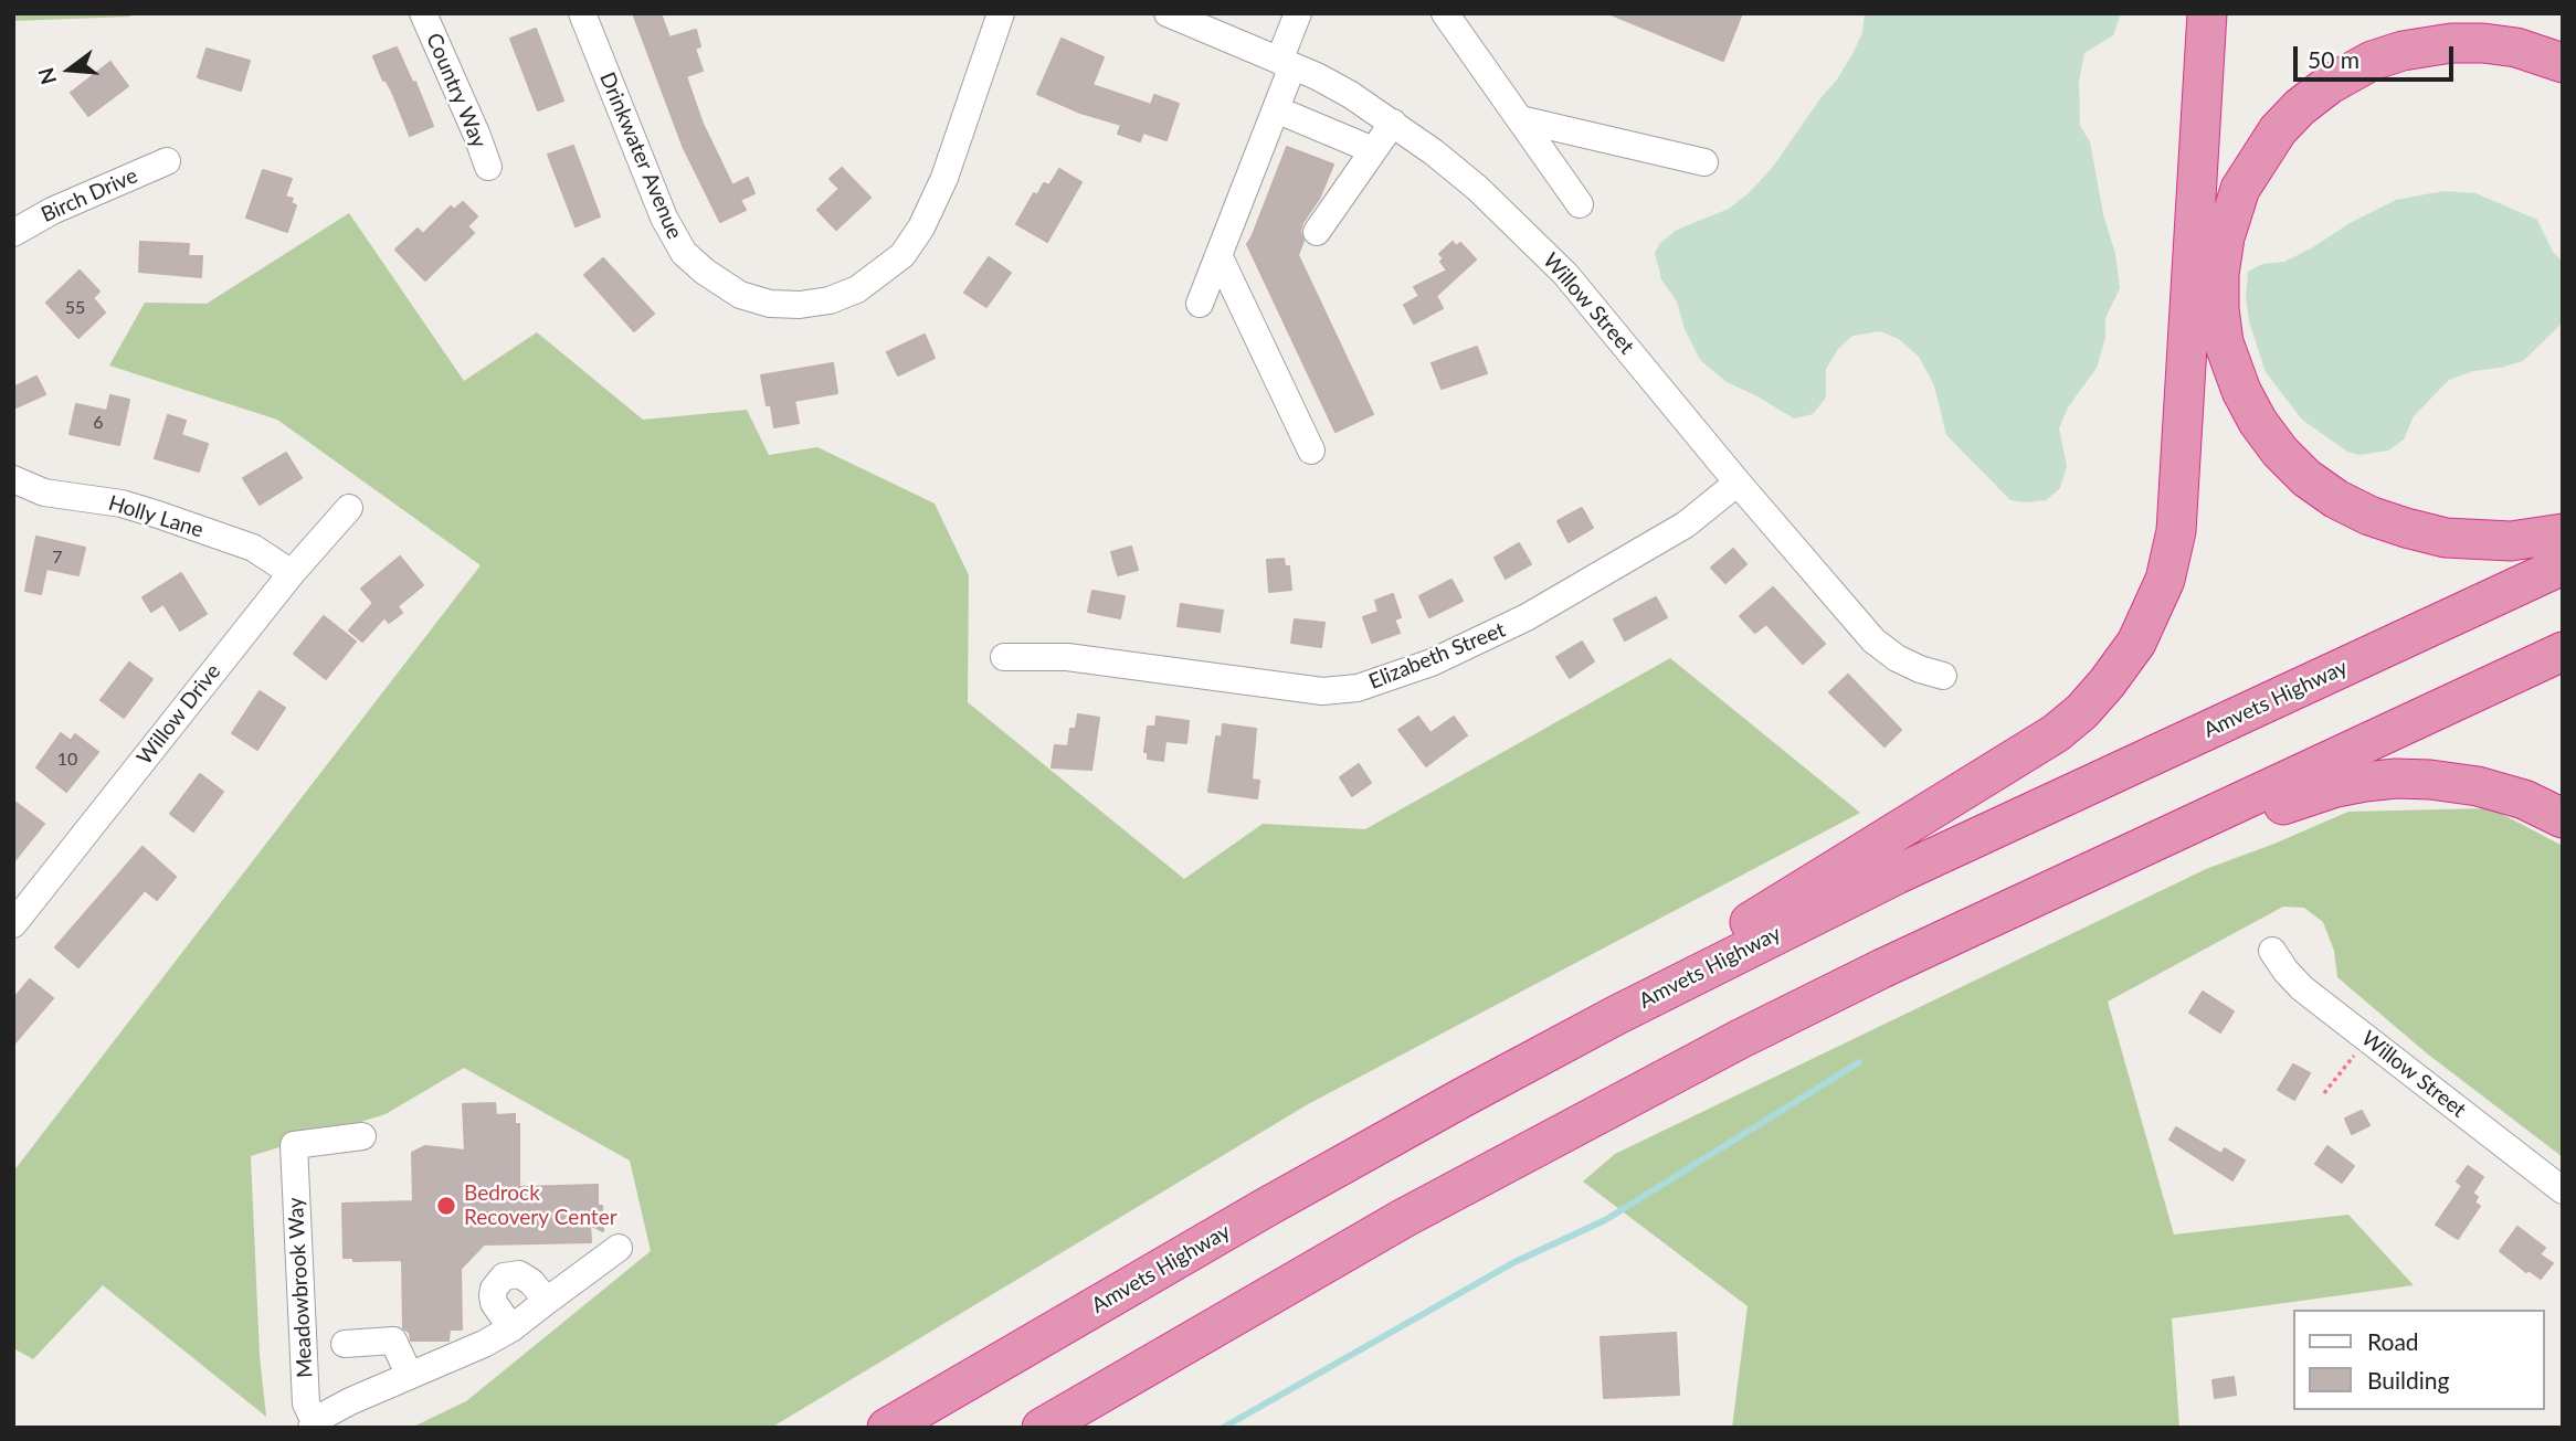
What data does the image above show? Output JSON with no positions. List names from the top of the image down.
{
  "streets": {
    "highway": ["Amvets Highway"],
    "street": [
      "Country Way",
      "Drinkwater Avenue",
      "Birch Drive",
      "Willow Street",
      "Holly Lane",
      "Elizabeth Street",
      "Willow Drive",
      "Meadowbrook Way"
    ]
  },
  "crossings": [
    ["Willow Street", "Elizabeth Street"],
    ["Holly Lane", "Willow Drive"]
  ],
  "places": ["Bedrock Recovery Center"],
  "house_numbers": [
    "55",
    "6",
    "7",
    "10"
  ],
  "legend": ["Road", "Building"],
  "scale_bar": "50 m",
  "north": "left"
}
